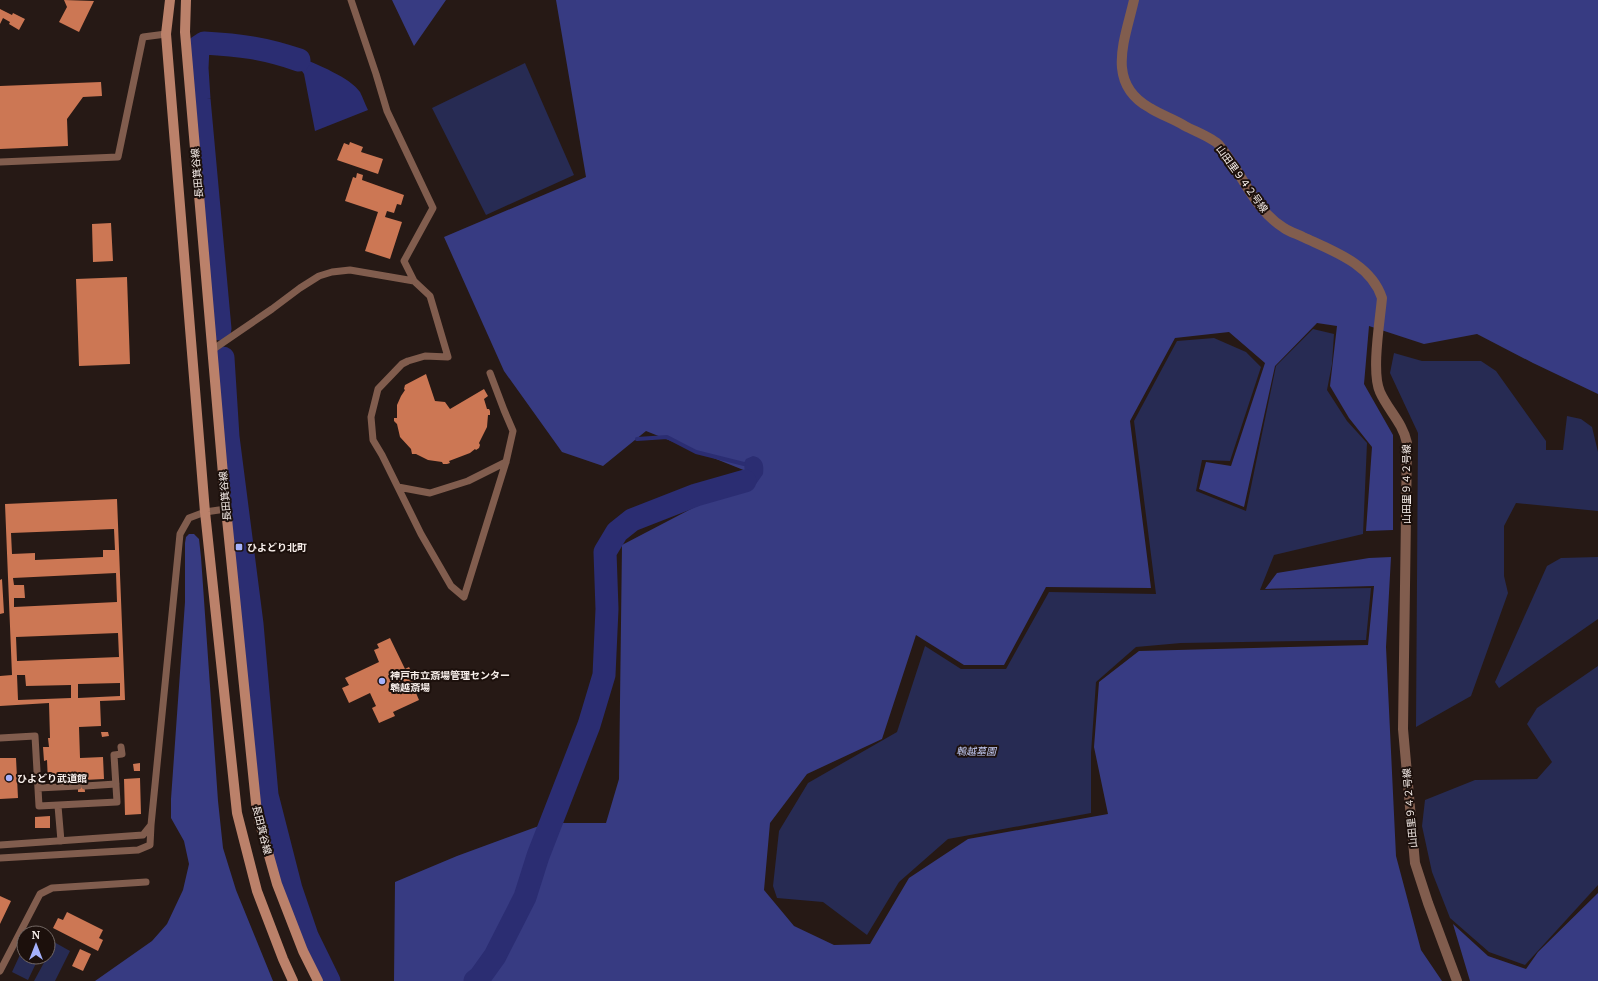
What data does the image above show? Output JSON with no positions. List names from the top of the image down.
{
  "streets": {
    "street": ["長田箕谷線", "山田里９４２号線"]
  },
  "parks": ["鵯越墓園"],
  "places": {
    "transit": ["ひよどり北町"],
    "other": ["神戸市立斎場管理センター 鵯越斎場", "ひよどり武道館"]
  },
  "north": "top"
}
